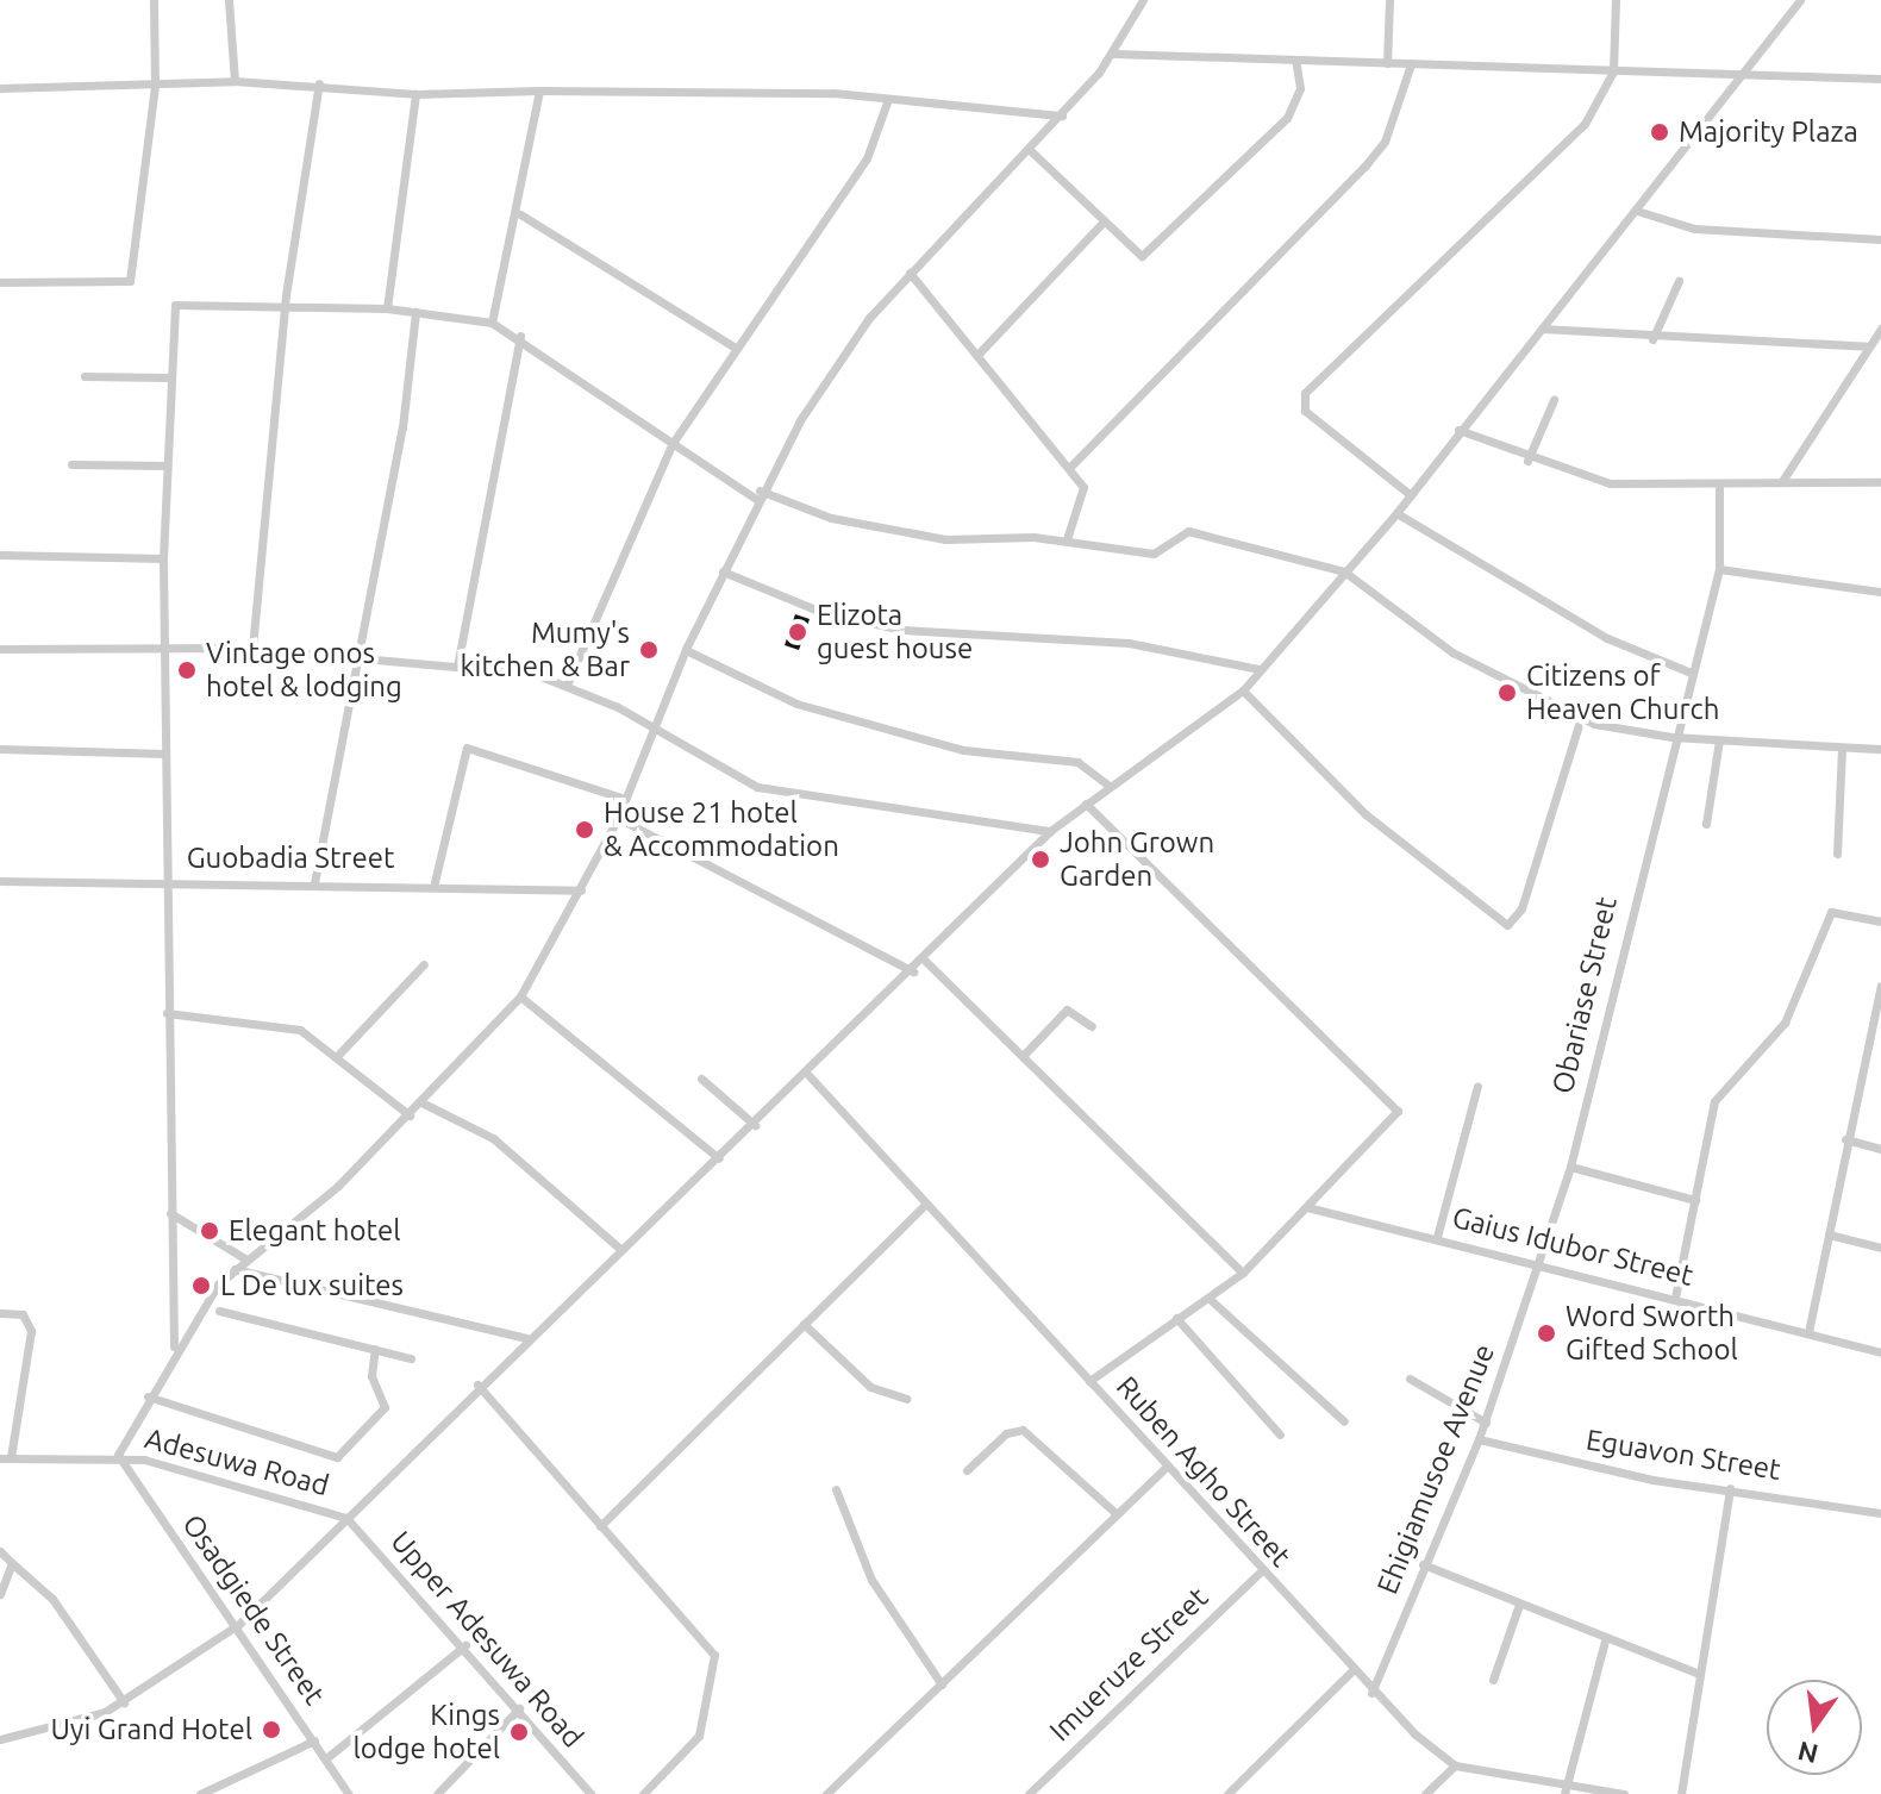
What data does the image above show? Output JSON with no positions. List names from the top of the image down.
{
  "streets": {
    "street": [
      "Guobadia Street",
      "Obariase Street",
      "Gaius Idubor Street",
      "Eguavon Street",
      "Adesuwa Road",
      "Ehigiamusoe Avenue",
      "Ruben Agho Street",
      "Osadgiede Street",
      "Upper Adesuwa Road",
      "Imueruze Street"
    ]
  },
  "crossings": [
    ["Obariase Street", "Gaius Idubor Street"],
    ["Obariase Street", "Ehigiamusoe Avenue"],
    ["Gaius Idubor Street", "Ehigiamusoe Avenue"],
    ["Eguavon Street", "Ehigiamusoe Avenue"],
    ["Adesuwa Road", "Osadgiede Street"],
    ["Adesuwa Road", "Upper Adesuwa Road"],
    ["Ehigiamusoe Avenue", "Ruben Agho Street"],
    ["Ruben Agho Street", "Imueruze Street"]
  ],
  "places": [
    "Majority Plaza",
    "Elizota guest house",
    "Mumy's kitchen & Bar",
    "Vintage onos hotel & lodging",
    "Citizens of Heaven Church",
    "House 21 hotel & Accommodation",
    "John Grown Garden",
    "Elegant hotel",
    "L De lux suites",
    "Word Sworth Gifted School",
    "Uyi Grand Hotel",
    "Kings lodge hotel"
  ],
  "north": "bottom"
}
